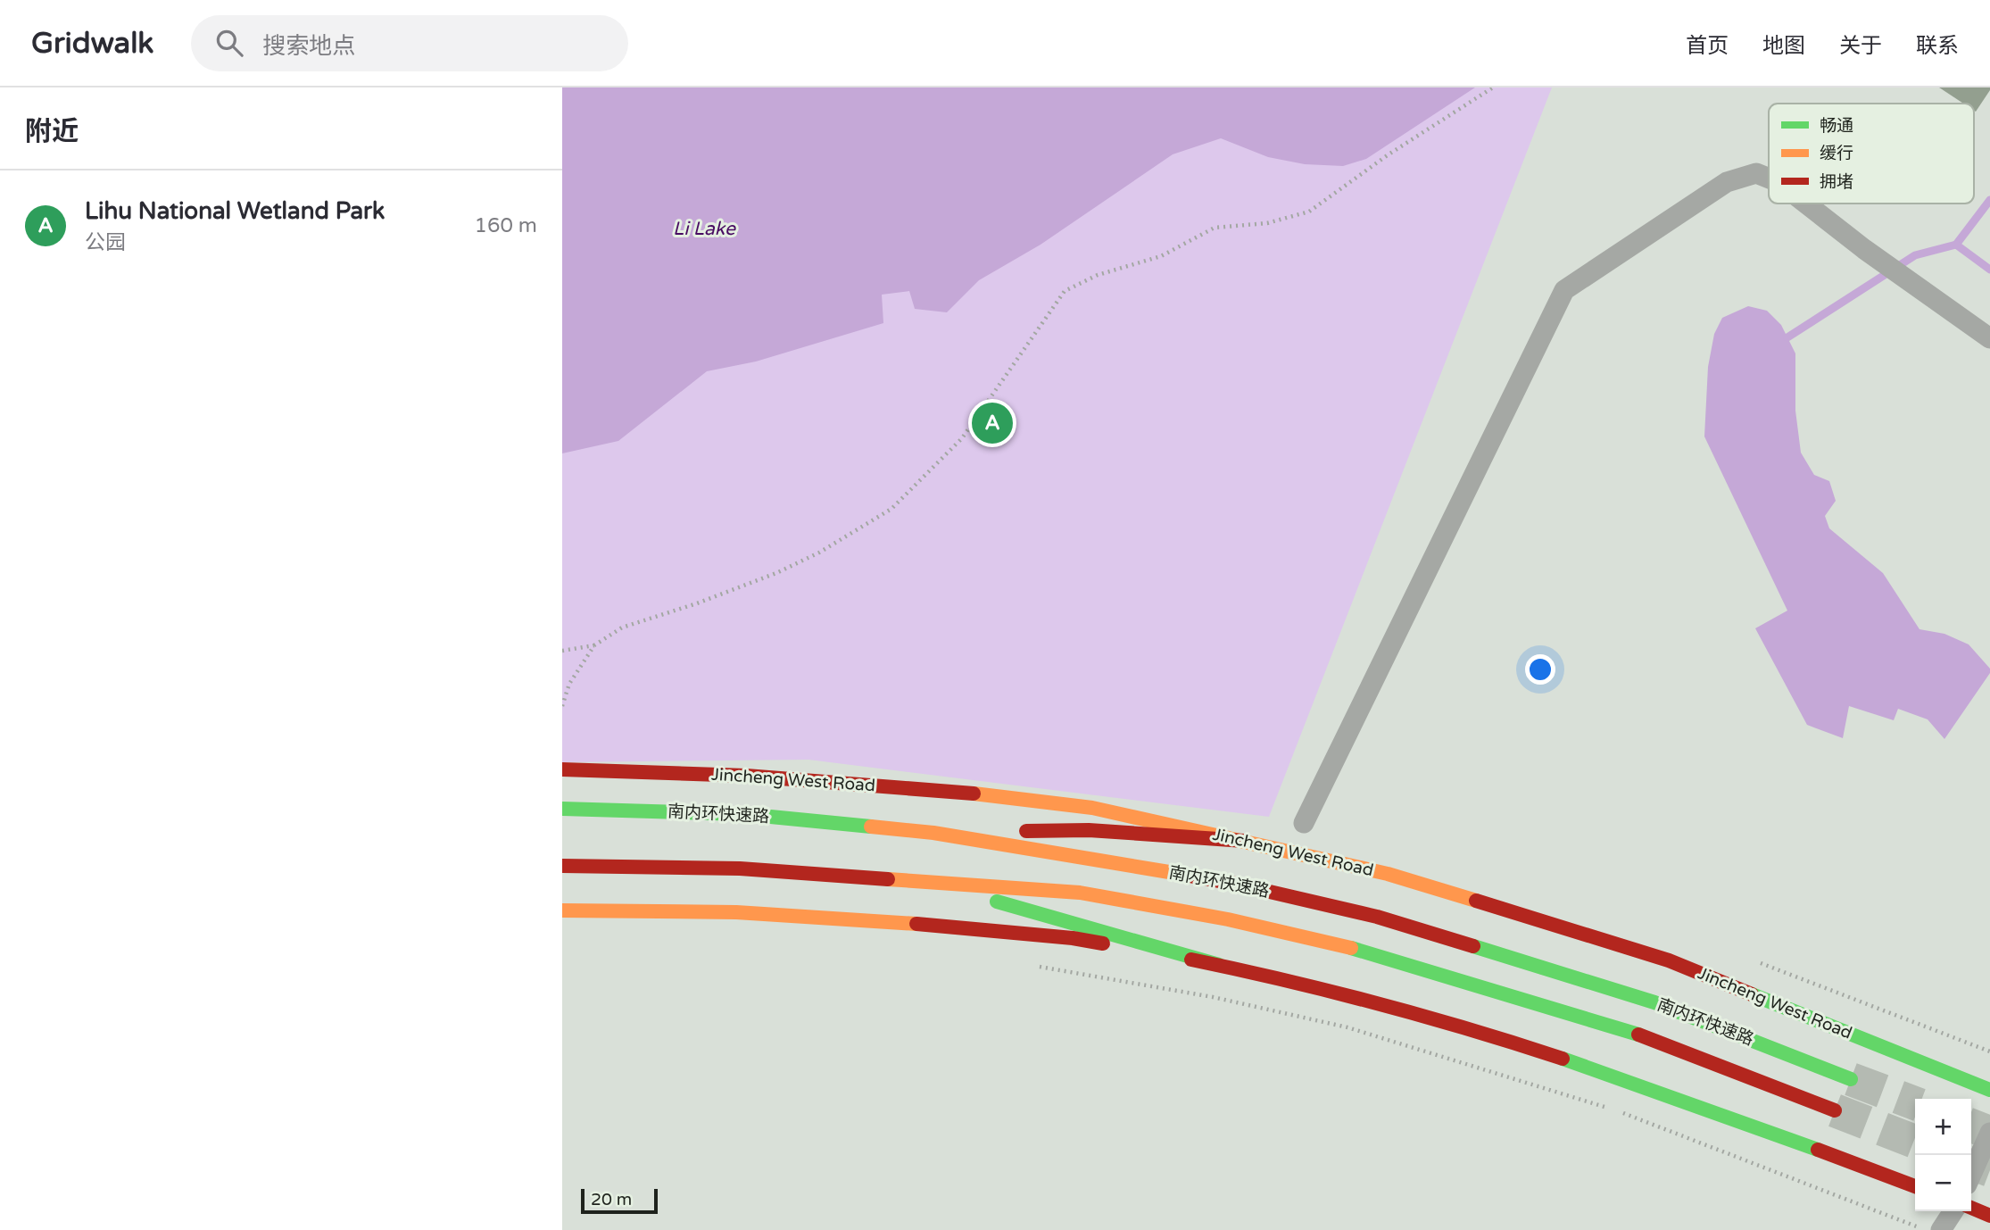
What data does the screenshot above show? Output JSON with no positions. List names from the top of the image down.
{
  "streets": {
    "main road": ["Jincheng West Road", "南内环快速路"]
  },
  "water": ["Li Lake"],
  "legend": ["畅通", "缓行", "拥堵"],
  "scale_bar": "20 m",
  "page": {
    "header": "Gridwalk",
    "search": "搜索地点",
    "nav": [
      "首页",
      "地图",
      "关于",
      "联系"
    ],
    "heading": "附近",
    "list": [
      {
        "mark": "A",
        "name": "Lihu National Wetland Park",
        "note": "公园",
        "value": "160 m"
      }
    ],
    "pins": "A",
    "map_buttons": ["+", "−"],
    "scale": "20 m"
  }
}
